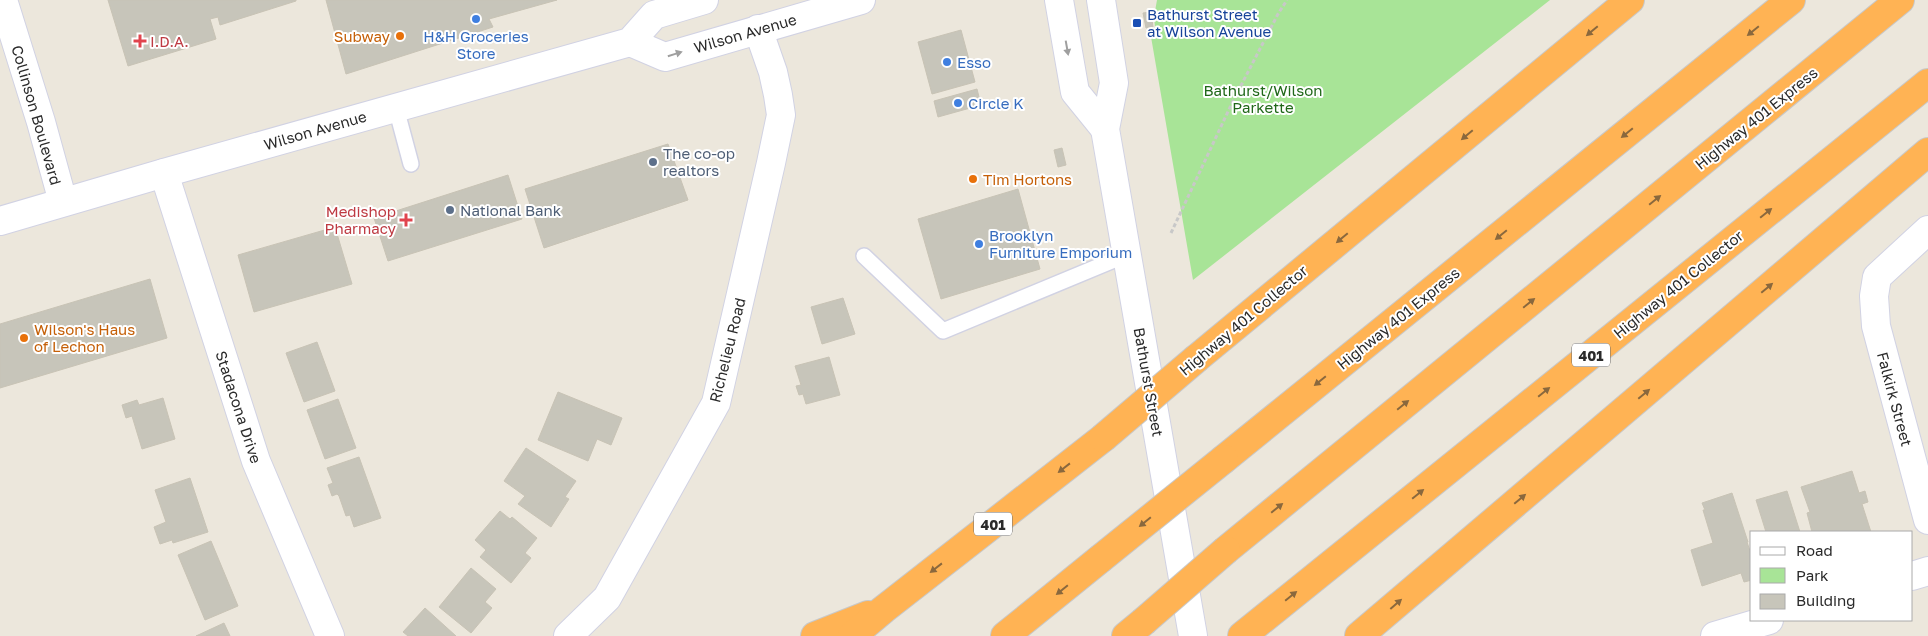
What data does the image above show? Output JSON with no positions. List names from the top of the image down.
{
  "streets": {
    "highway": ["Highway 401 Express", "Highway 401 Collector", "401"],
    "main road": [
      "Wilson Avenue",
      "Collinson Boulevard",
      "Richelieu Road",
      "Bathurst Street",
      "Falkirk Street",
      "Stadacona Drive"
    ]
  },
  "crossings": [
    ["Wilson Avenue", "Collinson Boulevard"],
    ["Wilson Avenue", "Richelieu Road"],
    ["Wilson Avenue", "Stadacona Drive"]
  ],
  "parks": ["Bathurst/Wilson Parkette"],
  "places": {
    "other": [
      "H&H Groceries Store",
      "Subway",
      "Esso",
      "Circle K",
      "The co-op realtors",
      "Tim Hortons",
      "National Bank",
      "Brooklyn Furniture Emporium",
      "Wilson's Haus of Lechon"
    ],
    "transit": ["Bathurst Street at Wilson Avenue"],
    "health": ["I.D.A.", "Medishop Pharmacy"]
  },
  "legend": ["Road", "Park", "Building"]
}
